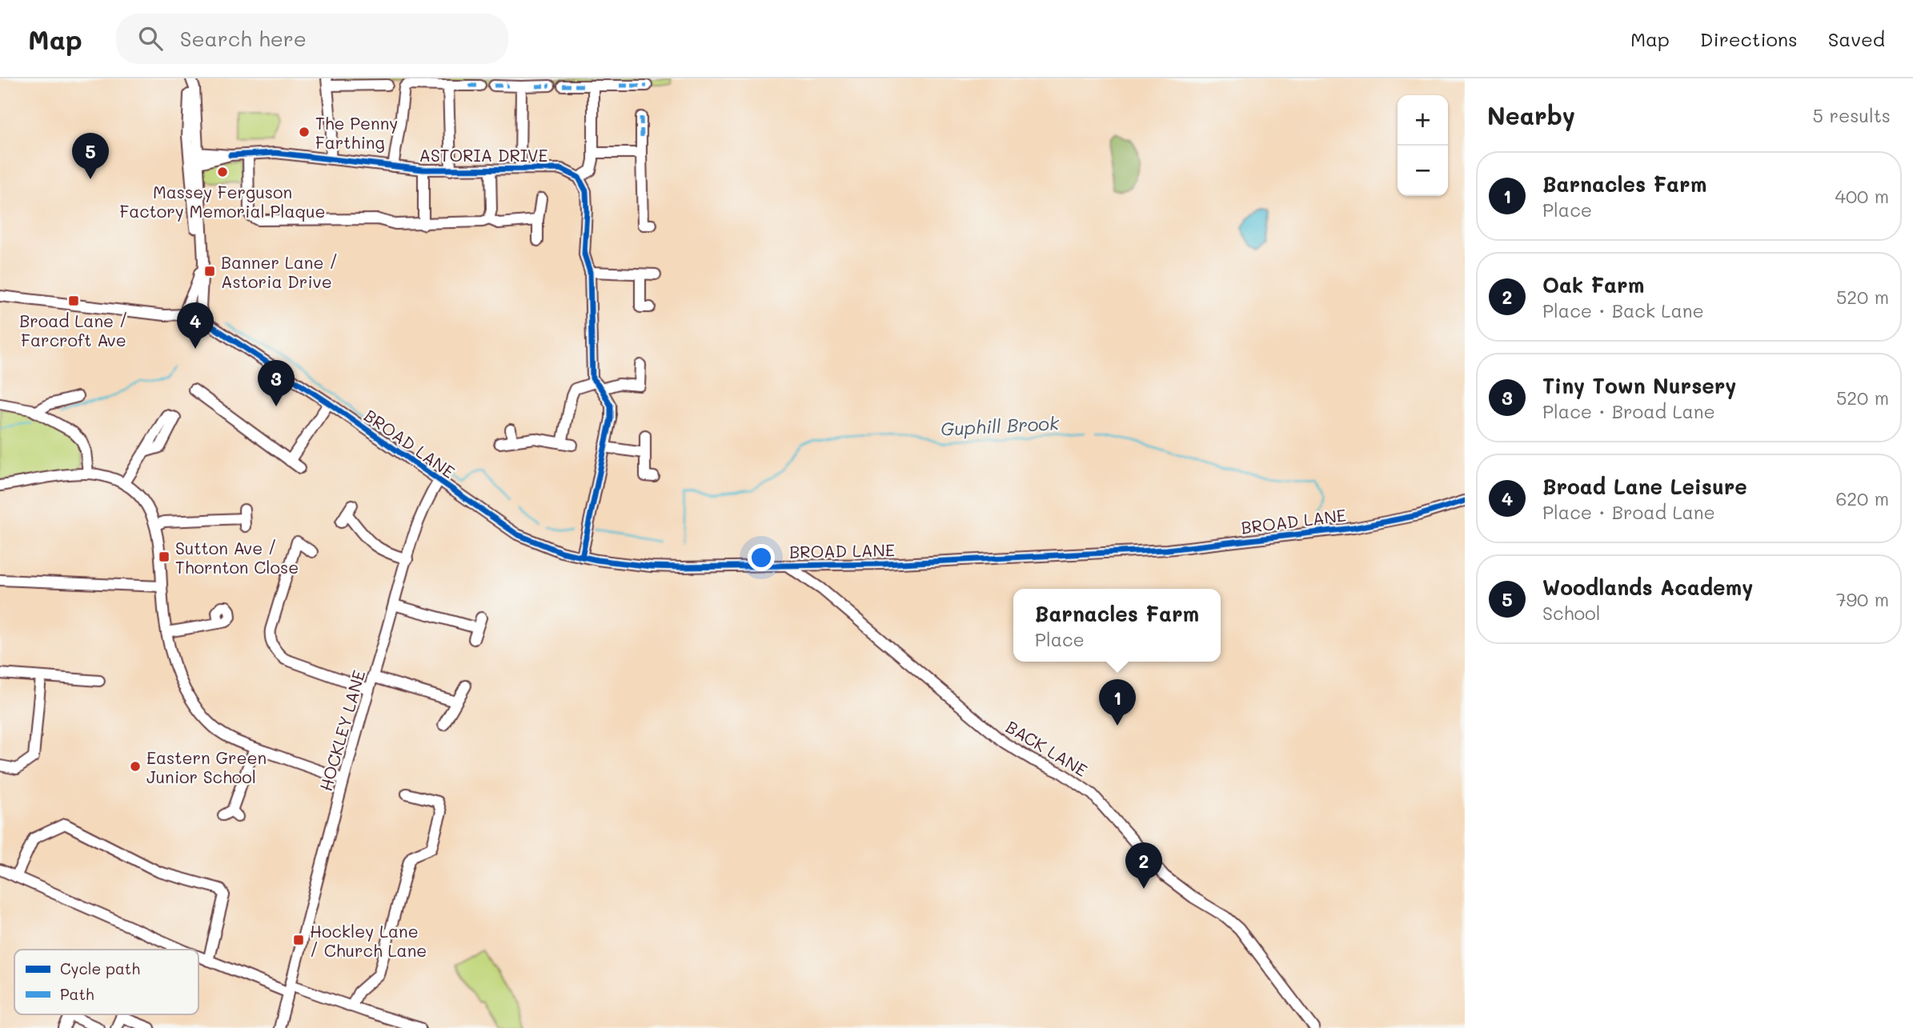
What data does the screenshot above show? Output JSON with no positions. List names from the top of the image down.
{
  "streets": {
    "street": [
      "ASTORIA DRIVE",
      "BROAD LANE",
      "HOCKLEY LANE",
      "BACK LANE"
    ]
  },
  "crossings": [
    ["BROAD LANE", "HOCKLEY LANE"],
    ["BROAD LANE", "BACK LANE"]
  ],
  "water": ["Guphill Brook"],
  "places": {
    "other": ["The Penny Farthing", "Massey Ferguson Factory Memorial Plaque", "Eastern Green Junior School"],
    "transit": [
      "Banner Lane / Astoria Drive",
      "Broad Lane / Farcroft Ave",
      "Sutton Ave / Thornton Close",
      "Hockley Lane / Church Lane"
    ]
  },
  "legend": ["Cycle path", "Path"],
  "page": {
    "header": "Map",
    "search": "Search here",
    "nav": ["Map", "Directions", "Saved"],
    "heading": ["Nearby", "5 results"],
    "map_buttons": ["+", "−"],
    "pins": [
      "5",
      "4",
      "3",
      "1",
      "2"
    ],
    "list": [
      {
        "mark": "1",
        "name": "Barnacles Farm",
        "note": "Place",
        "value": "400 m"
      },
      {
        "mark": "2",
        "name": "Oak Farm",
        "note": "Place · Back Lane",
        "value": "520 m"
      },
      {
        "mark": "3",
        "name": "Tiny Town Nursery",
        "note": "Place · Broad Lane",
        "value": "520 m"
      },
      {
        "mark": "4",
        "name": "Broad Lane Leisure",
        "note": "Place · Broad Lane",
        "value": "620 m"
      },
      {
        "mark": "5",
        "name": "Woodlands Academy",
        "note": "School",
        "value": "790 m"
      }
    ],
    "popup": ["Barnacles Farm", "Place"]
  }
}
